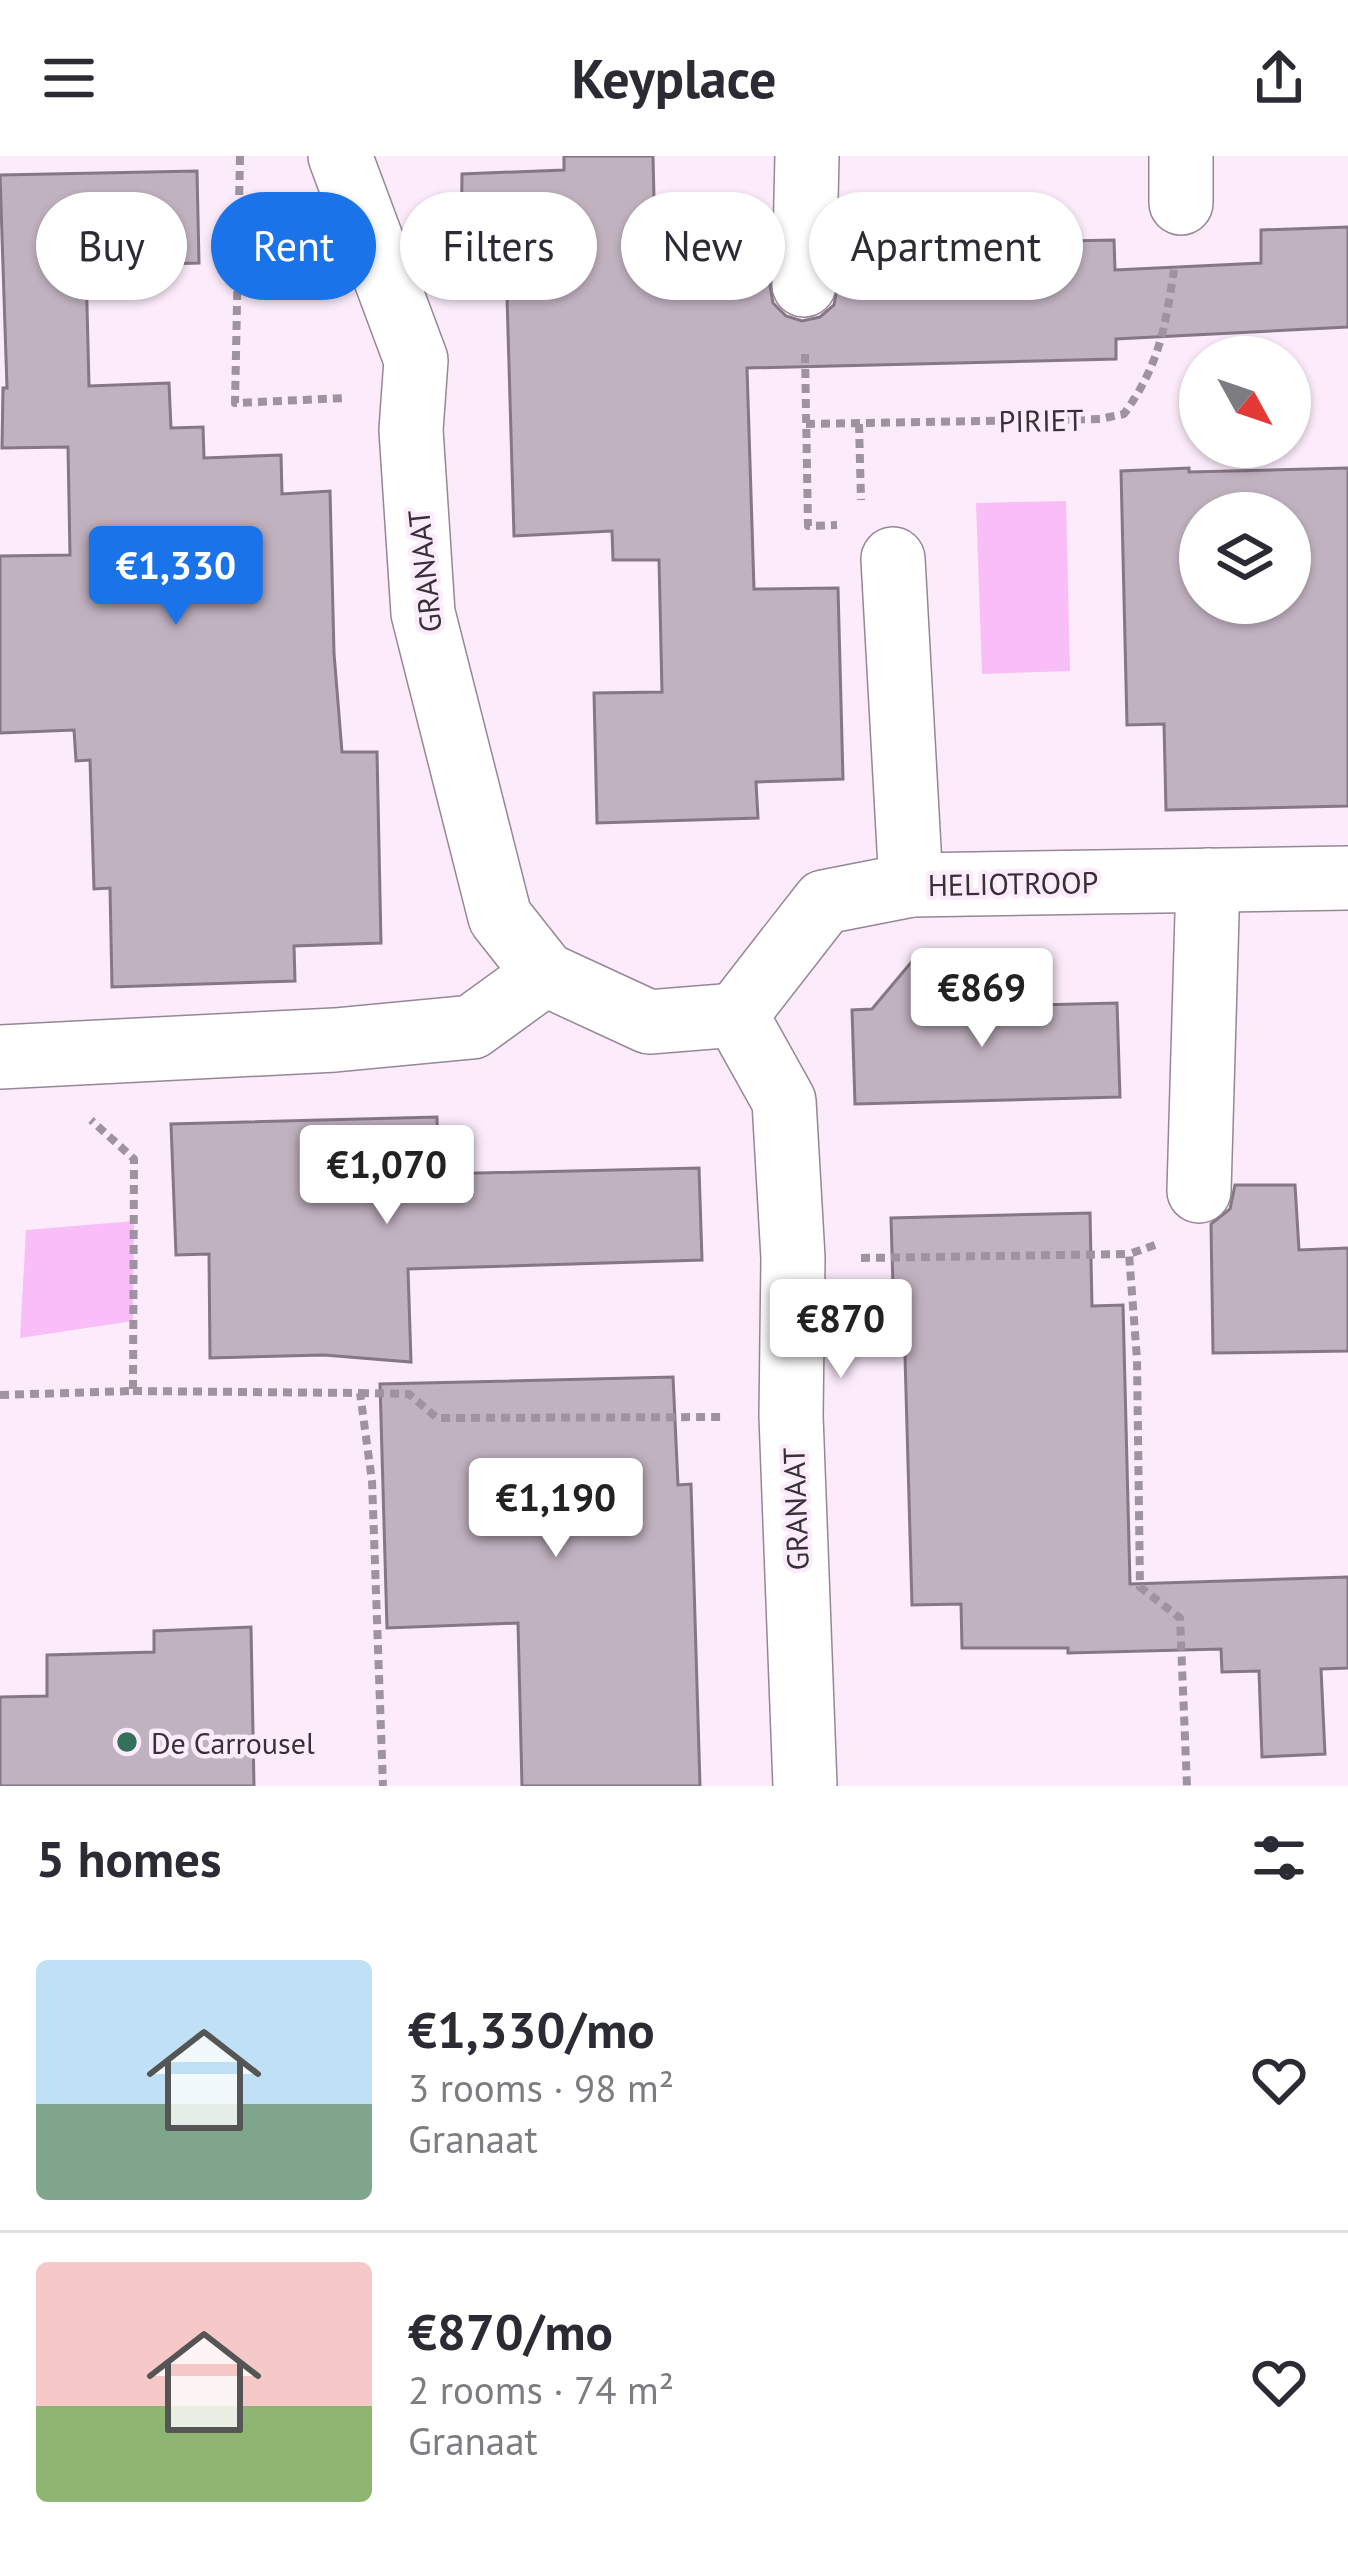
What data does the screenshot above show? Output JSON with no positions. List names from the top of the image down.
{
  "streets": {
    "street": ["GRANAAT", "HELIOTROOP"],
    "path": ["PIRIET"]
  },
  "crossings": [
    ["GRANAAT", "HELIOTROOP"]
  ],
  "places": ["De Carrousel"],
  "north": "bottom right",
  "page": {
    "header": "Keyplace",
    "chip": [
      "Buy",
      "Rent",
      "Filters",
      "New",
      "Apartment"
    ],
    "price": [
      "€1,330",
      "€869",
      "€1,070",
      "€870",
      "€1,190"
    ],
    "heading": "5 homes",
    "list": [
      {
        "name": "€1,330/mo",
        "note": "3 rooms · 98 m² · Granaat"
      },
      {
        "name": "€870/mo",
        "note": "2 rooms · 74 m² · Granaat"
      }
    ]
  }
}
